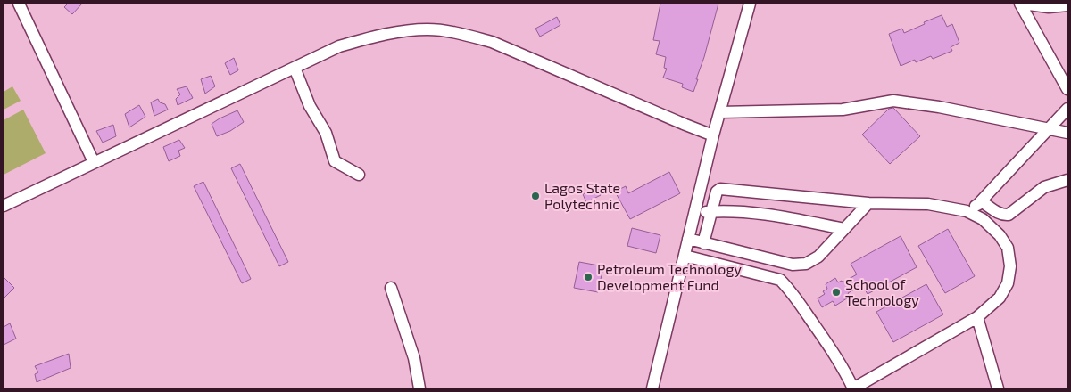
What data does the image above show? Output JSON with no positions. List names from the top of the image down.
{
  "places": ["Lagos State Polytechnic", "Petroleum Technology Development Fund", "School of Technology"]
}
